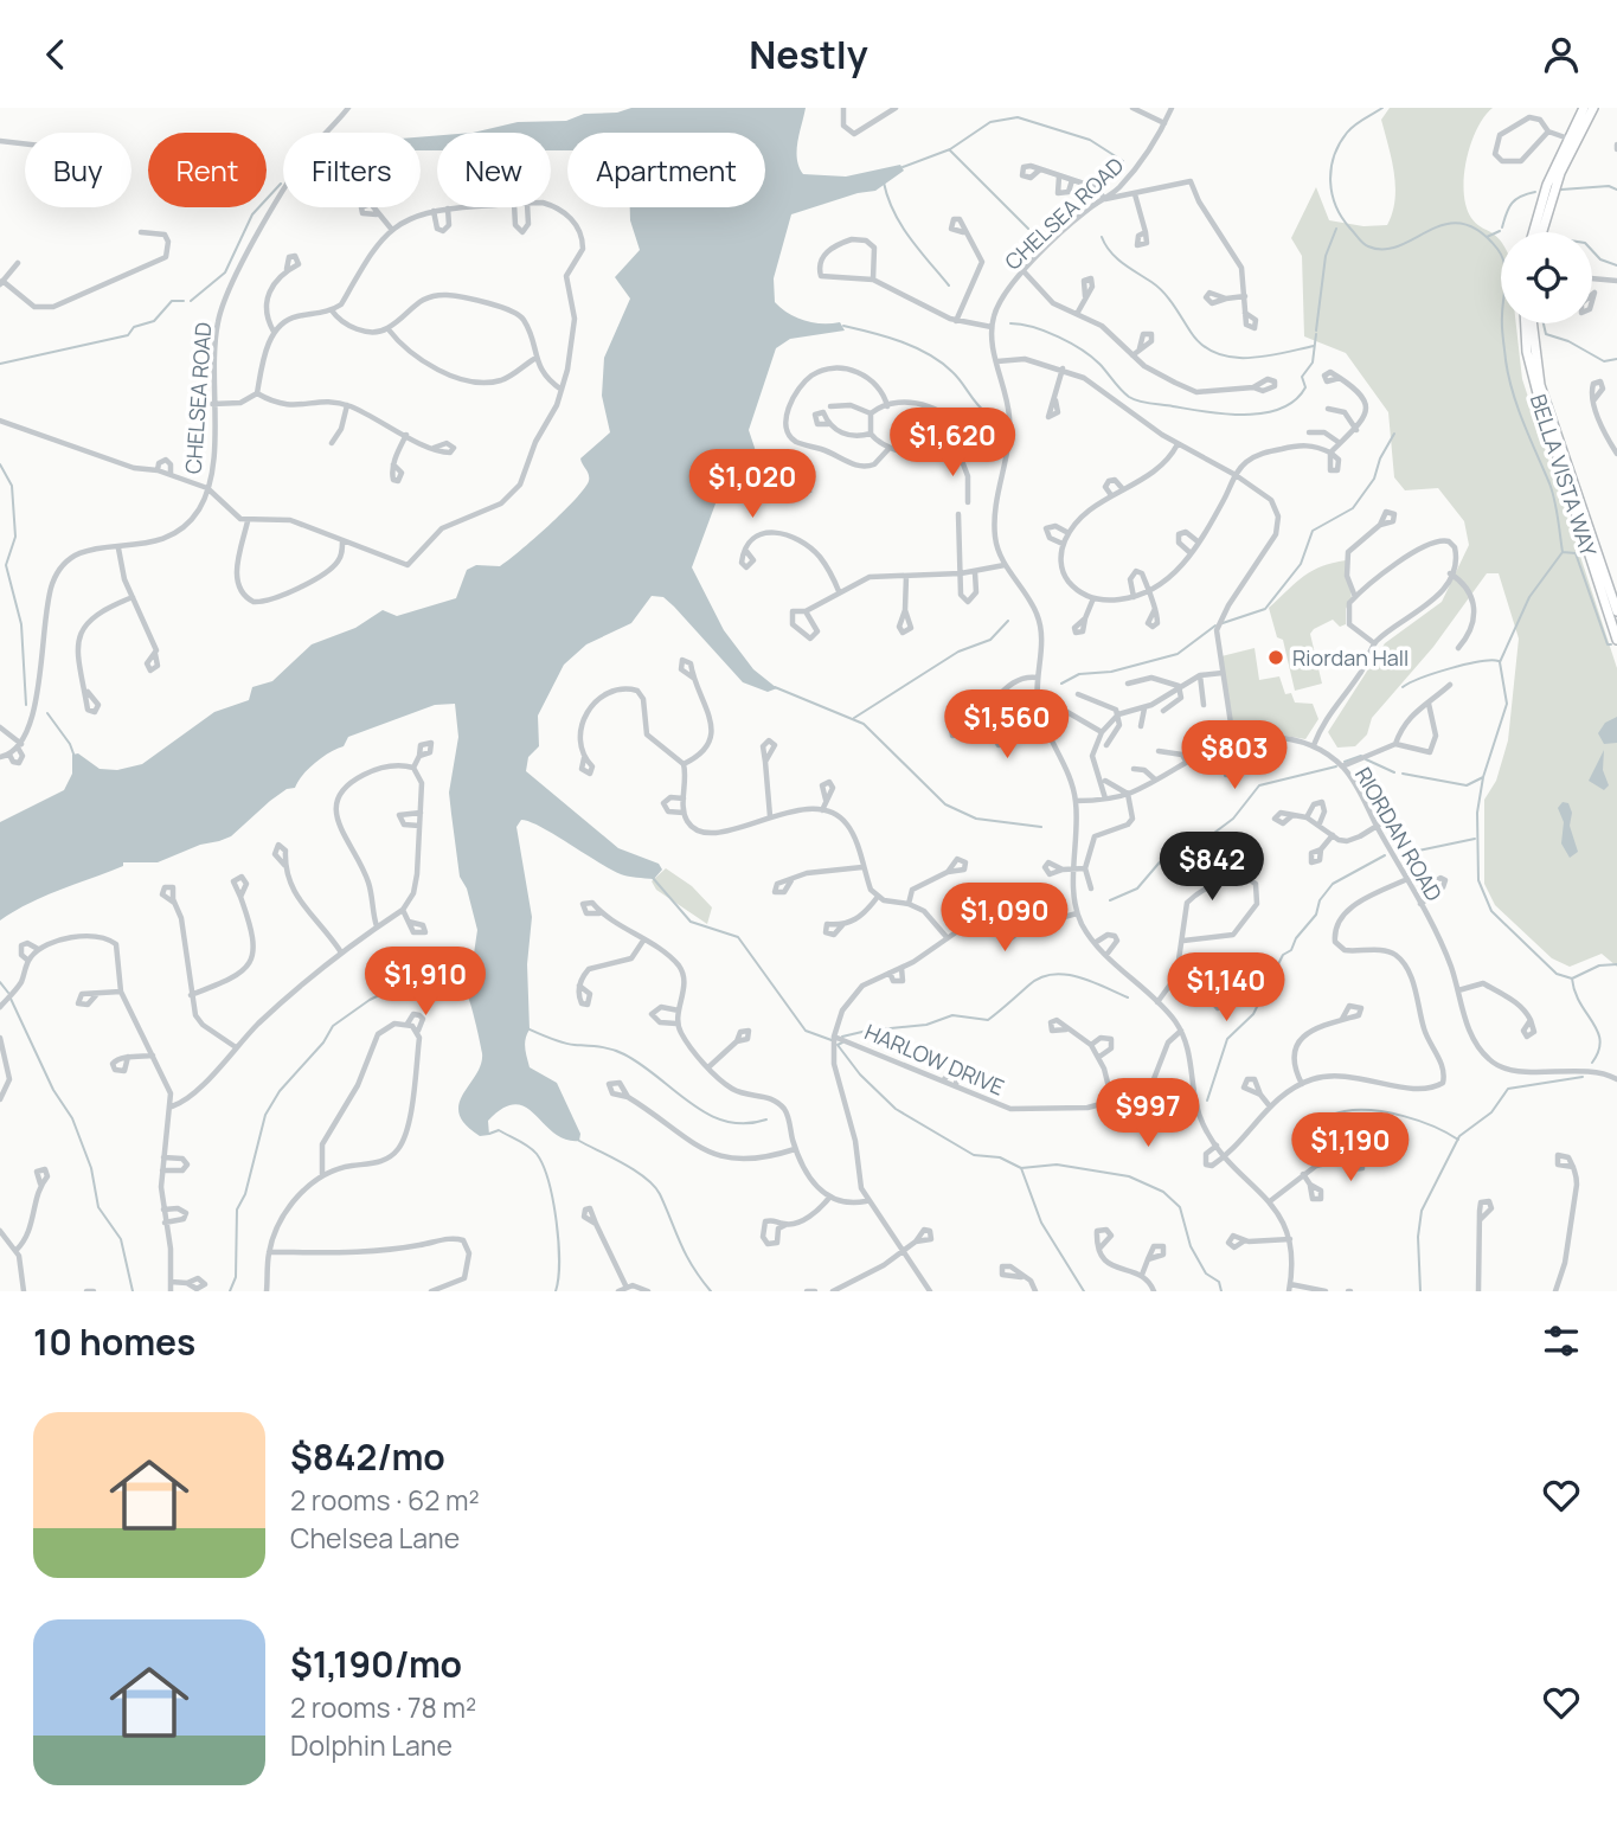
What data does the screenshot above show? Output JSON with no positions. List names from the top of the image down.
{
  "streets": {
    "main road": ["BELLA VISTA WAY"],
    "street": ["CHELSEA ROAD", "RIORDAN ROAD", "HARLOW DRIVE"]
  },
  "places": ["Riordan Hall"],
  "page": {
    "header": "Nestly",
    "chip": [
      "Buy",
      "Rent",
      "Filters",
      "New",
      "Apartment"
    ],
    "price": [
      "$1,620",
      "$1,020",
      "$1,560",
      "$803",
      "$842",
      "$1,090",
      "$1,910",
      "$1,140",
      "$997",
      "$1,190"
    ],
    "heading": "10 homes",
    "list": [
      {
        "name": "$842/mo",
        "note": "2 rooms · 62 m² · Chelsea Lane"
      },
      {
        "name": "$1,190/mo",
        "note": "2 rooms · 78 m² · Dolphin Lane"
      }
    ]
  }
}
